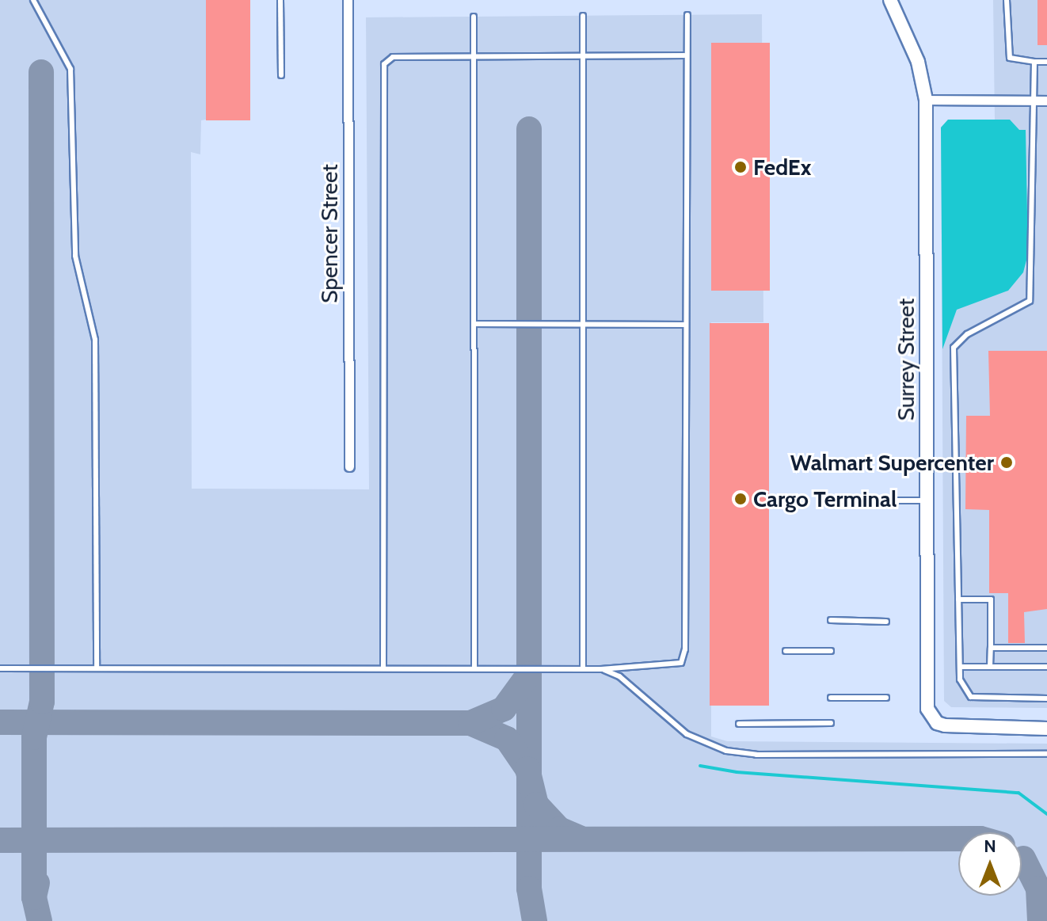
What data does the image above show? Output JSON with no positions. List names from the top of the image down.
{
  "streets": {
    "street": ["Spencer Street", "Surrey Street"]
  },
  "places": ["FedEx", "Walmart Supercenter", "Cargo Terminal"],
  "north": "top"
}
